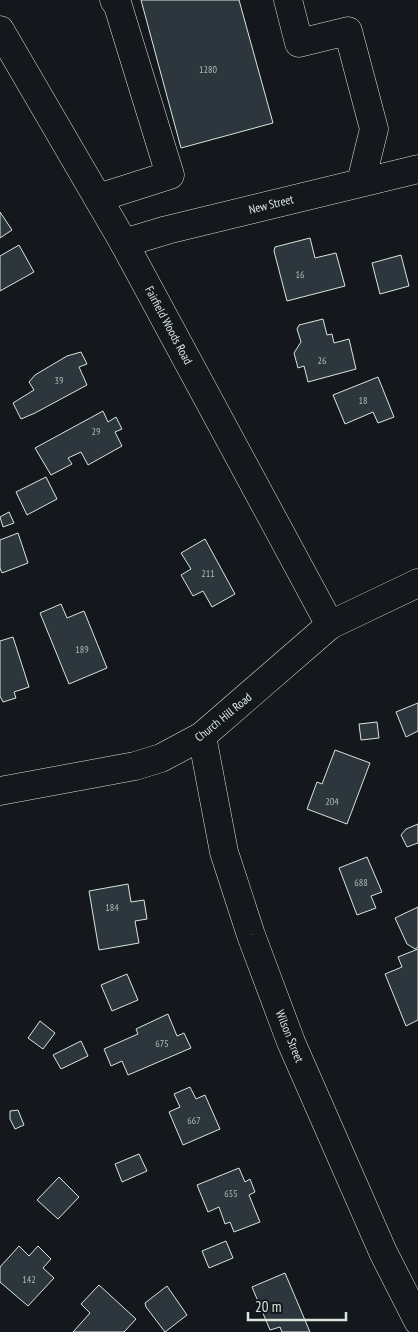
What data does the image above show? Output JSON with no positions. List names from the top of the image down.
{
  "streets": {
    "main road": [
      "New Street",
      "Fairfield Woods Road",
      "Church Hill Road",
      "Wilson Street"
    ]
  },
  "crossings": [
    ["New Street", "Fairfield Woods Road"],
    ["Fairfield Woods Road", "Church Hill Road"],
    ["Church Hill Road", "Wilson Street"]
  ],
  "house_numbers": [
    "1280",
    "16",
    "26",
    "39",
    "18",
    "29",
    "211",
    "189",
    "204",
    "688",
    "184",
    "675",
    "667",
    "655",
    "142"
  ],
  "scale_bar": "20 m"
}
